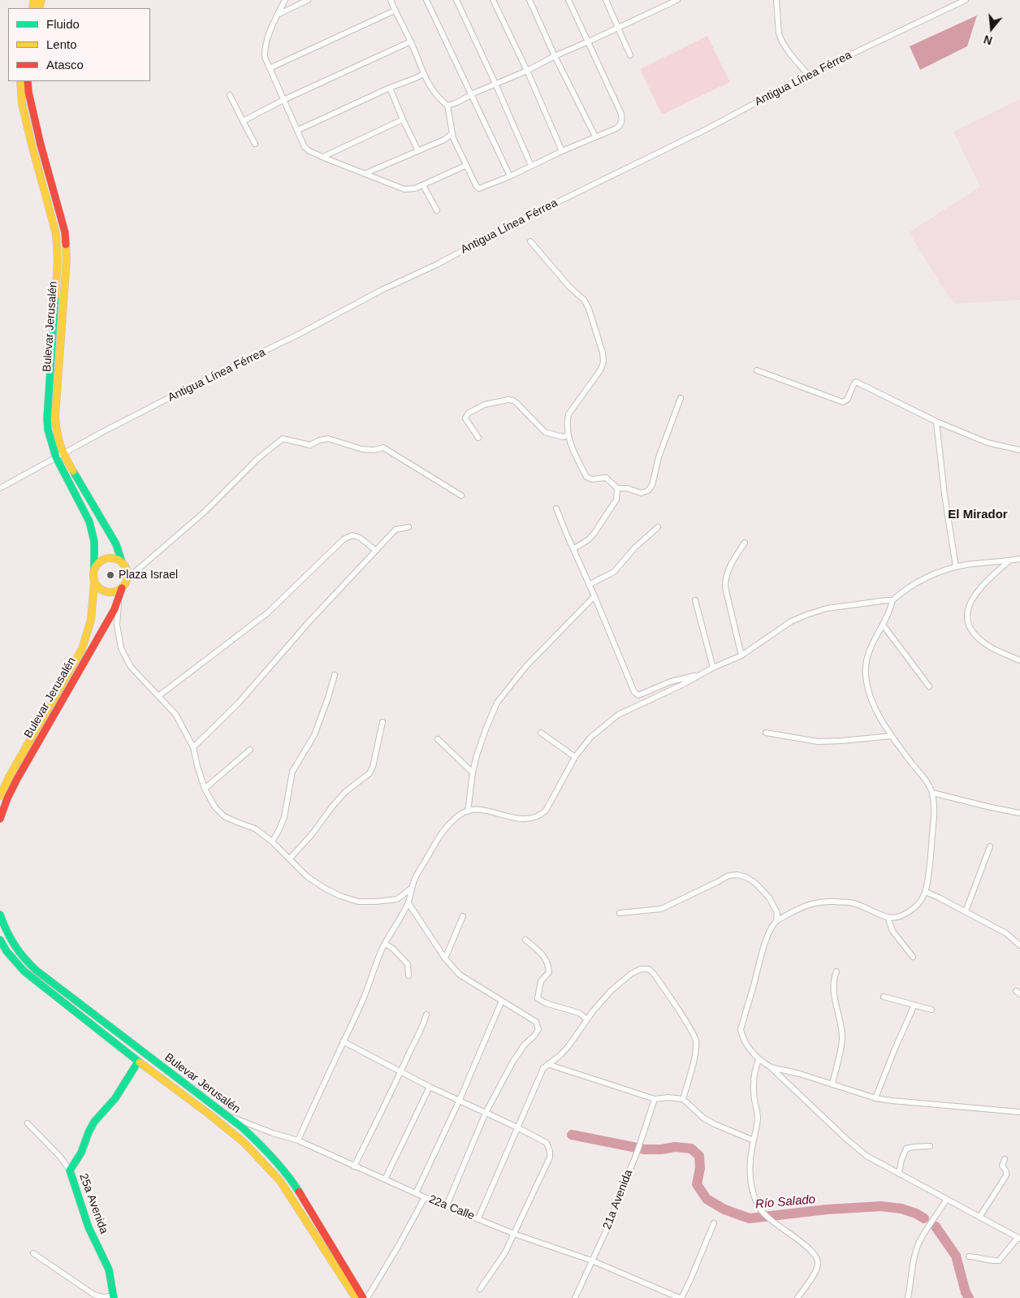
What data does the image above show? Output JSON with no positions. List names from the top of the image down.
{
  "streets": {
    "main road": ["Bulevar Jerusalén", "25a Avenida"],
    "street": ["Antigua Línea Férrea", "21a Avenida", "22a Calle"]
  },
  "crossings": [
    ["Antigua Línea Férrea", "Bulevar Jerusalén"],
    ["Bulevar Jerusalén", "25a Avenida"],
    ["Bulevar Jerusalén", "22a Calle"],
    ["21a Avenida", "22a Calle"]
  ],
  "districts": ["El Mirador"],
  "water": ["Río Salado"],
  "places": ["Plaza Israel"],
  "legend": ["Fluido", "Lento", "Atasco"],
  "north": "bottom"
}
